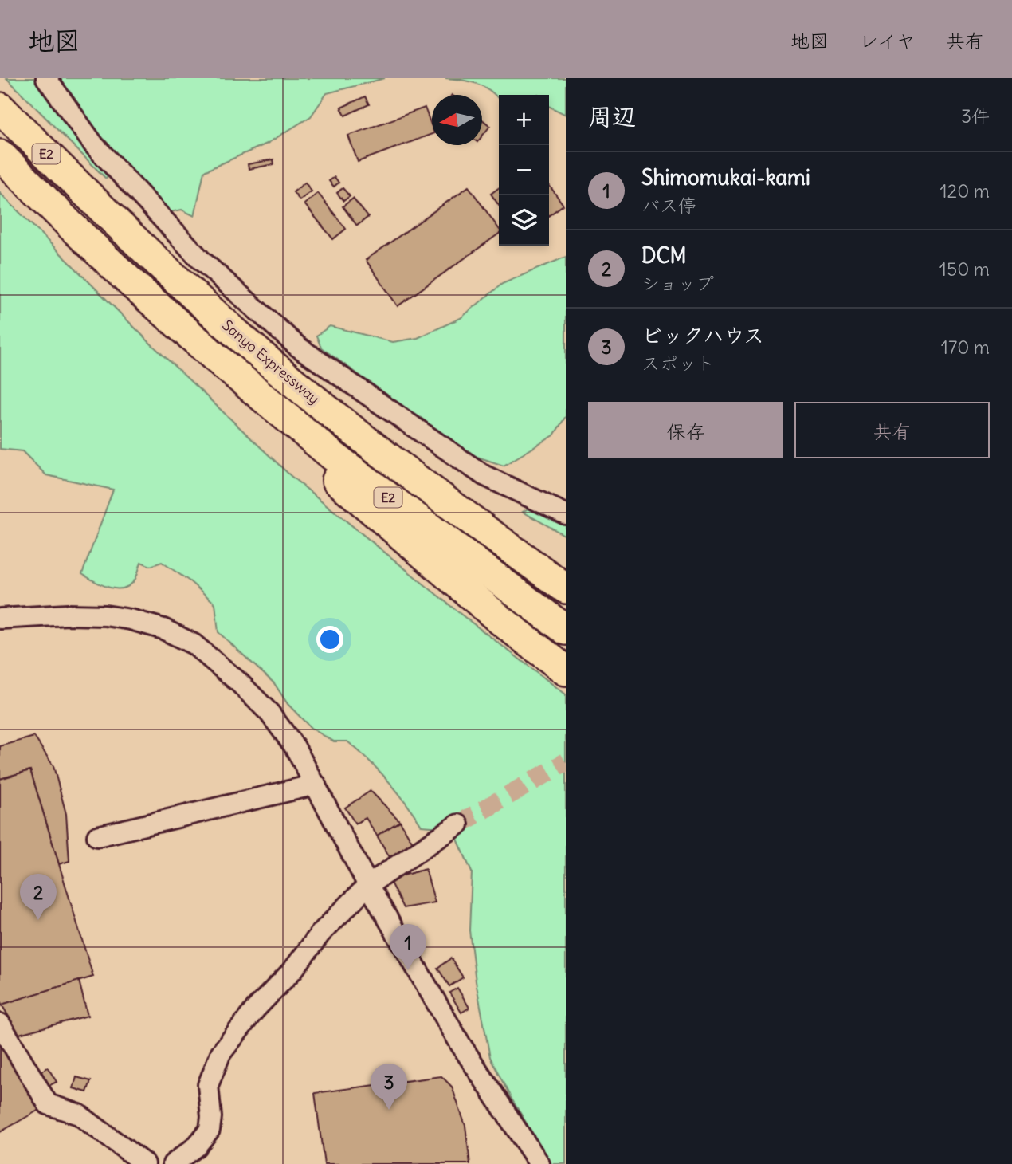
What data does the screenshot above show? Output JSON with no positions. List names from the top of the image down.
{
  "streets": {
    "highway": ["E2", "Sanyo Expressway"]
  },
  "north": "left",
  "page": {
    "header": "地図",
    "nav": ["地図", "レイヤ", "共有"],
    "heading": ["周辺", "3件"],
    "map_buttons": ["+", "−"],
    "list": [
      {
        "mark": "1",
        "name": "Shimomukai-kami",
        "note": "バス停",
        "value": "120 m"
      },
      {
        "mark": "2",
        "name": "DCM",
        "note": "ショップ",
        "value": "150 m"
      },
      {
        "mark": "3",
        "name": "ビックハウス",
        "note": "スポット",
        "value": "170 m"
      }
    ],
    "buttons": ["保存", "共有"],
    "pins": ["2", "1", "3"]
  }
}
